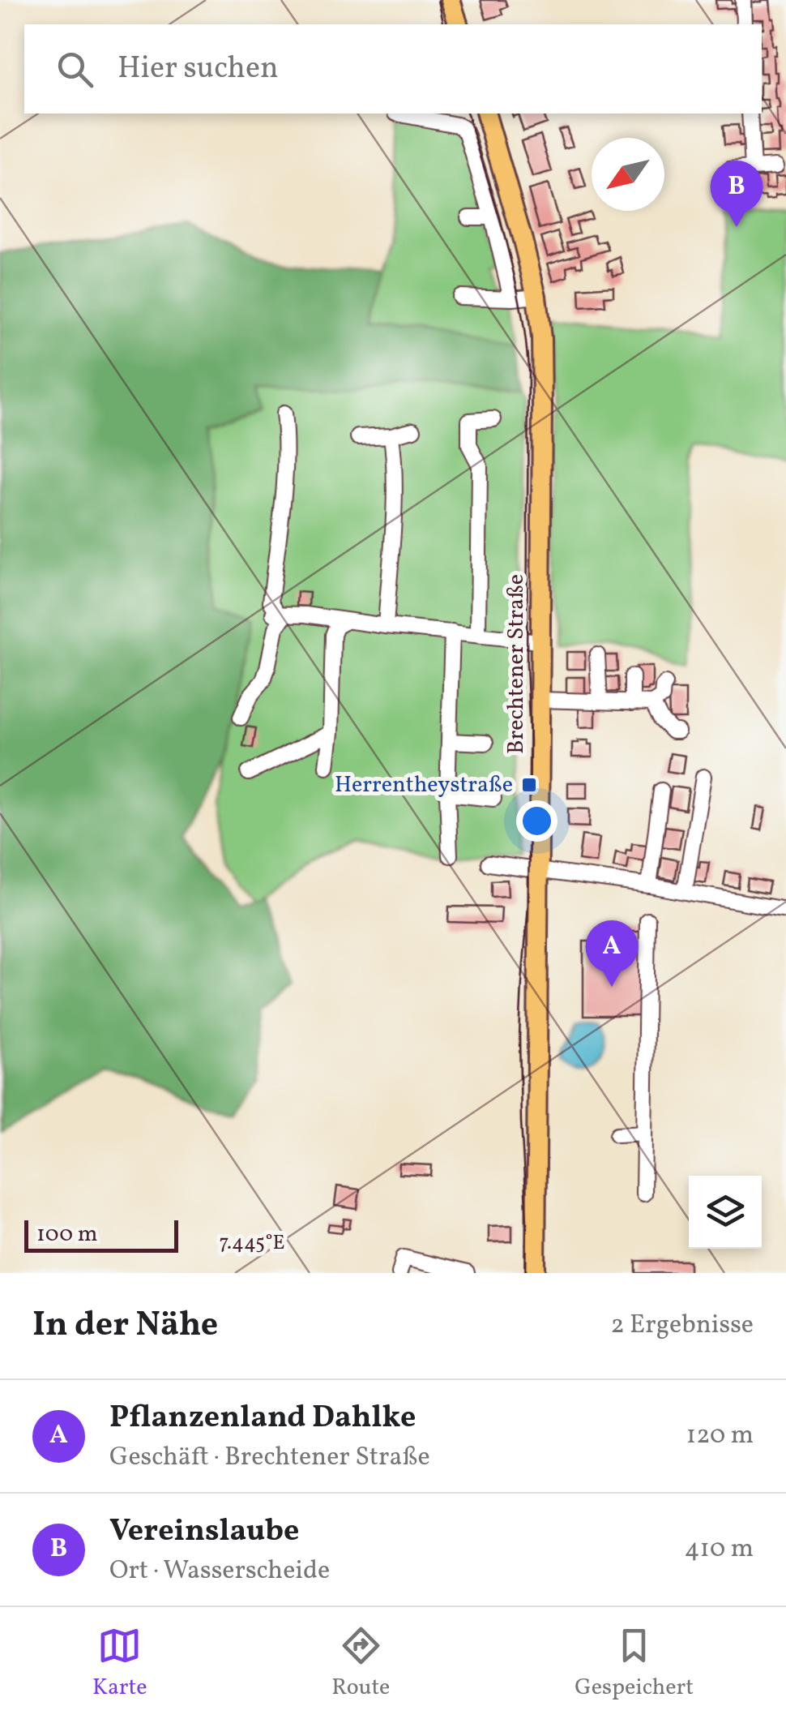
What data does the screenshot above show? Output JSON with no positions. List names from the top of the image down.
{
  "streets": {
    "main road": ["Brechtener Straße"]
  },
  "places": {
    "transit": ["Herrentheystraße"]
  },
  "scale_bar": "100 m",
  "north": "bottom left",
  "page": {
    "search": "Hier suchen",
    "pins": ["B", "A"],
    "scale": "100 m",
    "heading": ["In der Nähe", "2 Ergebnisse"],
    "list": [
      {
        "mark": "A",
        "name": "Pflanzenland Dahlke",
        "note": "Geschäft · Brechtener Straße",
        "value": "120 m"
      },
      {
        "mark": "B",
        "name": "Vereinslaube",
        "note": "Ort · Wasserscheide",
        "value": "410 m"
      }
    ],
    "nav": ["Karte", "Route", "Gespeichert"]
  },
  "coordinates": ["7.445°E"]
}
